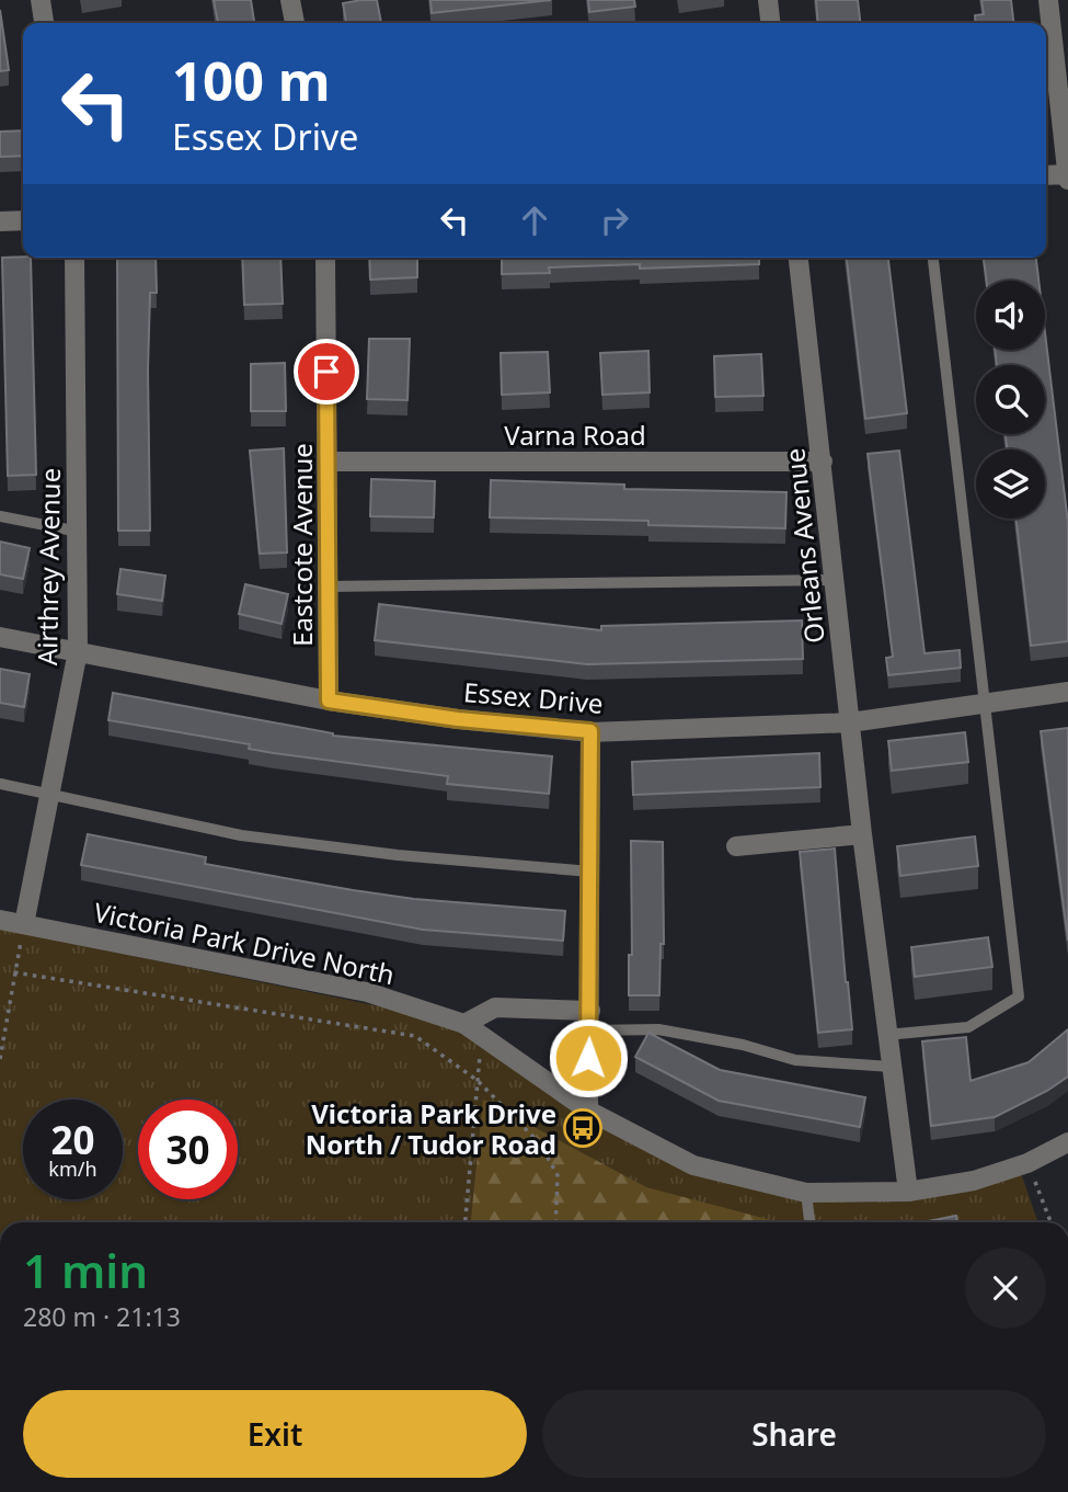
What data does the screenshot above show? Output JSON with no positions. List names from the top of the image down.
{
  "streets": {
    "street": [
      "Varna Road",
      "Eastcote Avenue",
      "Orleans Avenue",
      "Airthrey Avenue",
      "Essex Drive",
      "Victoria Park Drive North"
    ]
  },
  "crossings": [
    ["Varna Road", "Eastcote Avenue"],
    ["Varna Road", "Orleans Avenue"],
    ["Eastcote Avenue", "Essex Drive"],
    ["Orleans Avenue", "Essex Drive"],
    ["Orleans Avenue", "Victoria Park Drive North"],
    ["Airthrey Avenue", "Essex Drive"],
    ["Airthrey Avenue", "Victoria Park Drive North"]
  ],
  "places": {
    "bus stop": ["Victoria Park Drive North / Tudor Road"]
  },
  "page": {
    "turn": ["100 m", "Essex Drive"],
    "speed": "20 km/h",
    "limit": "30",
    "heading": ["1 min", "280 m · 21:13"],
    "buttons": ["Exit", "Share"]
  }
}
